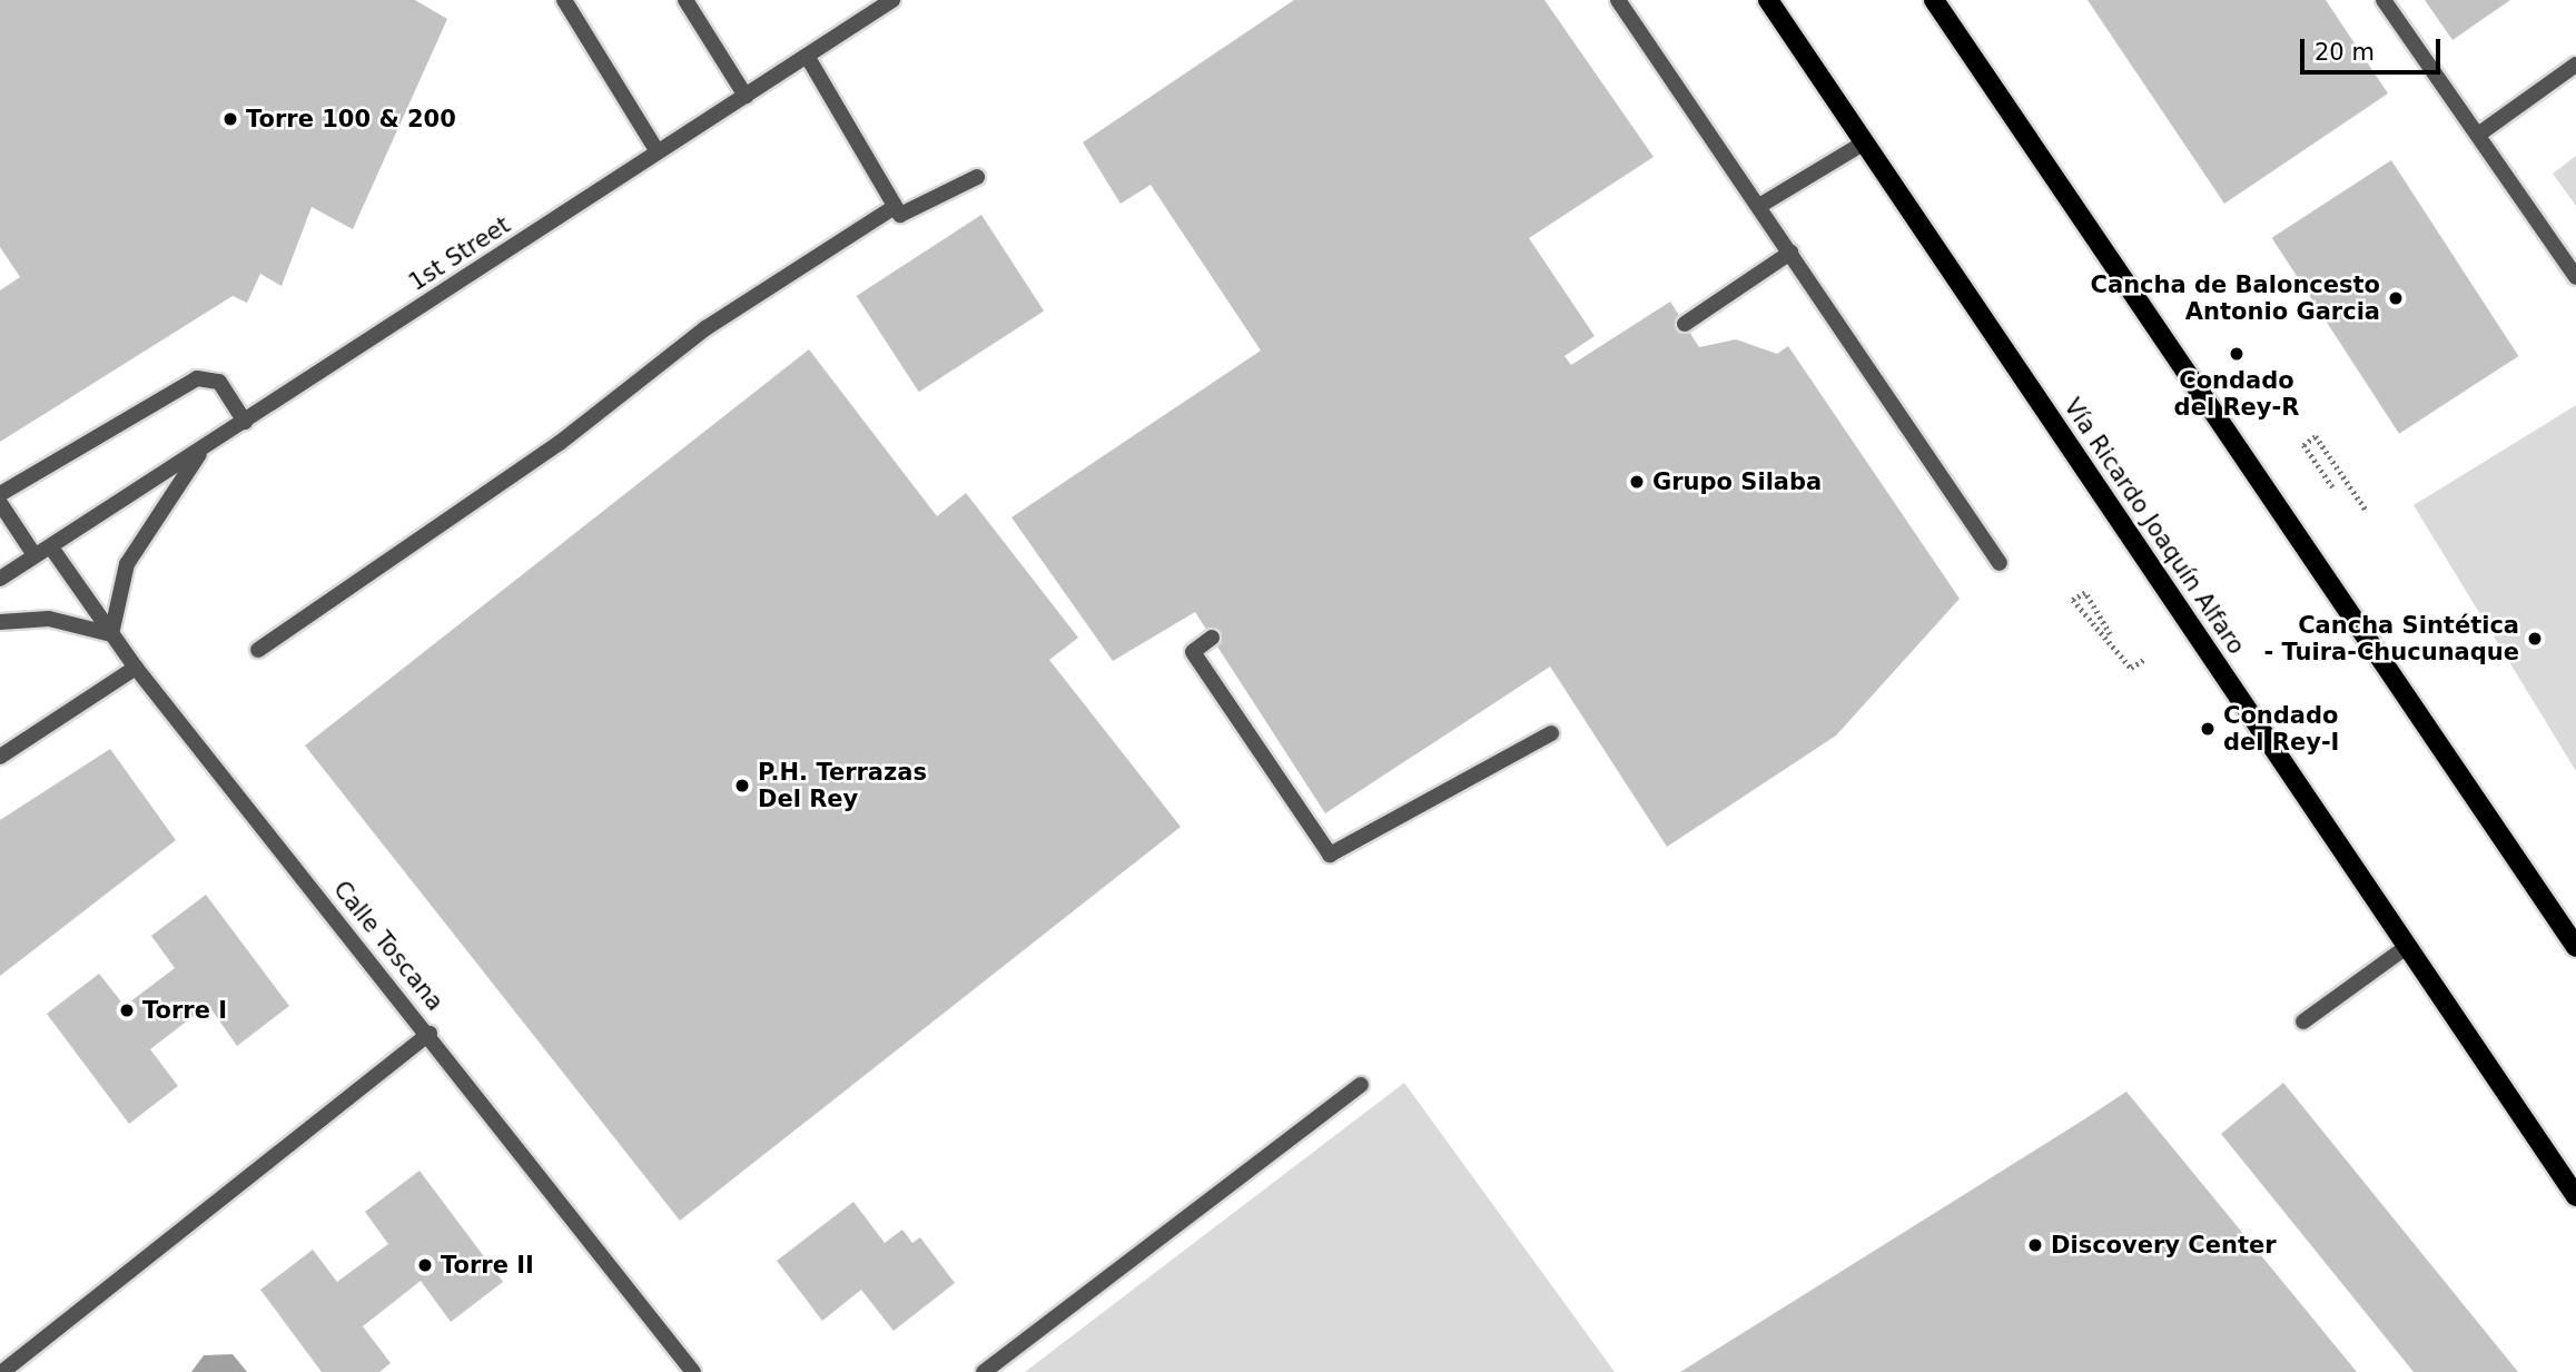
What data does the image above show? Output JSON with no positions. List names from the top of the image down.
{
  "streets": {
    "main road": ["Vía Ricardo Joaquín Alfaro"],
    "street": ["1st Street", "Calle Toscana"]
  },
  "crossings": [
    ["1st Street", "Calle Toscana"]
  ],
  "places": [
    "Torre 100 & 200",
    "Cancha de Baloncesto Antonio Garcia",
    "Condado del Rey-R",
    "Grupo Silaba",
    "Cancha Sintética - Tuira-Chucunaque",
    "Condado del Rey-I",
    "P.H. Terrazas Del Rey",
    "Torre I",
    "Discovery Center",
    "Torre II"
  ],
  "scale_bar": "20 m"
}
